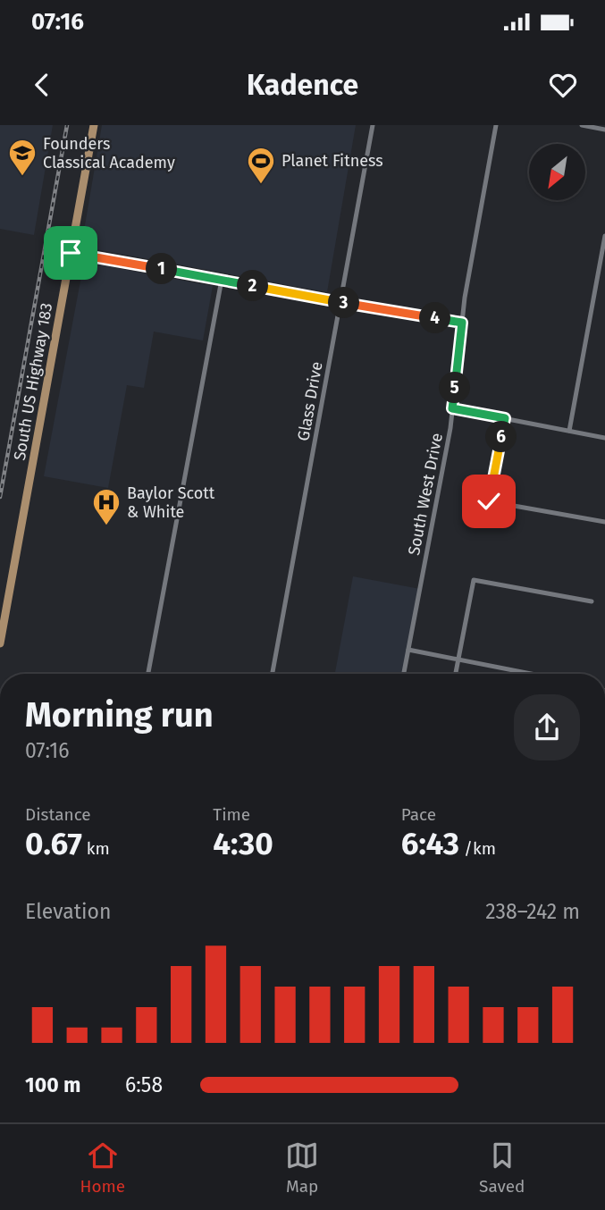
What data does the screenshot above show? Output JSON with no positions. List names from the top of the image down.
{
  "streets": {
    "main road": ["South US Highway 183"],
    "street": ["Glass Drive", "South West Drive"]
  },
  "places": {
    "school or university": ["Founders Classical Academy"],
    "sports": ["Planet Fitness"],
    "hospital": ["Baylor Scott & White"]
  },
  "north": "bottom left",
  "page": {
    "status": "07:16",
    "header": "Kadence",
    "pins": [
      "1",
      "2",
      "3",
      "4",
      "5",
      "6"
    ],
    "heading": ["Morning run", "07:16"],
    "stats": [
      ["Distance", "0.67 km"],
      ["Time", "4:30"],
      ["Pace", "6:43 /km"]
    ],
    "chart": ["Elevation", "238–242 m"],
    "list": [
      {
        "name": "100 m",
        "note": "6:58"
      }
    ],
    "tabs": ["Home", "Map", "Saved"]
  }
}
